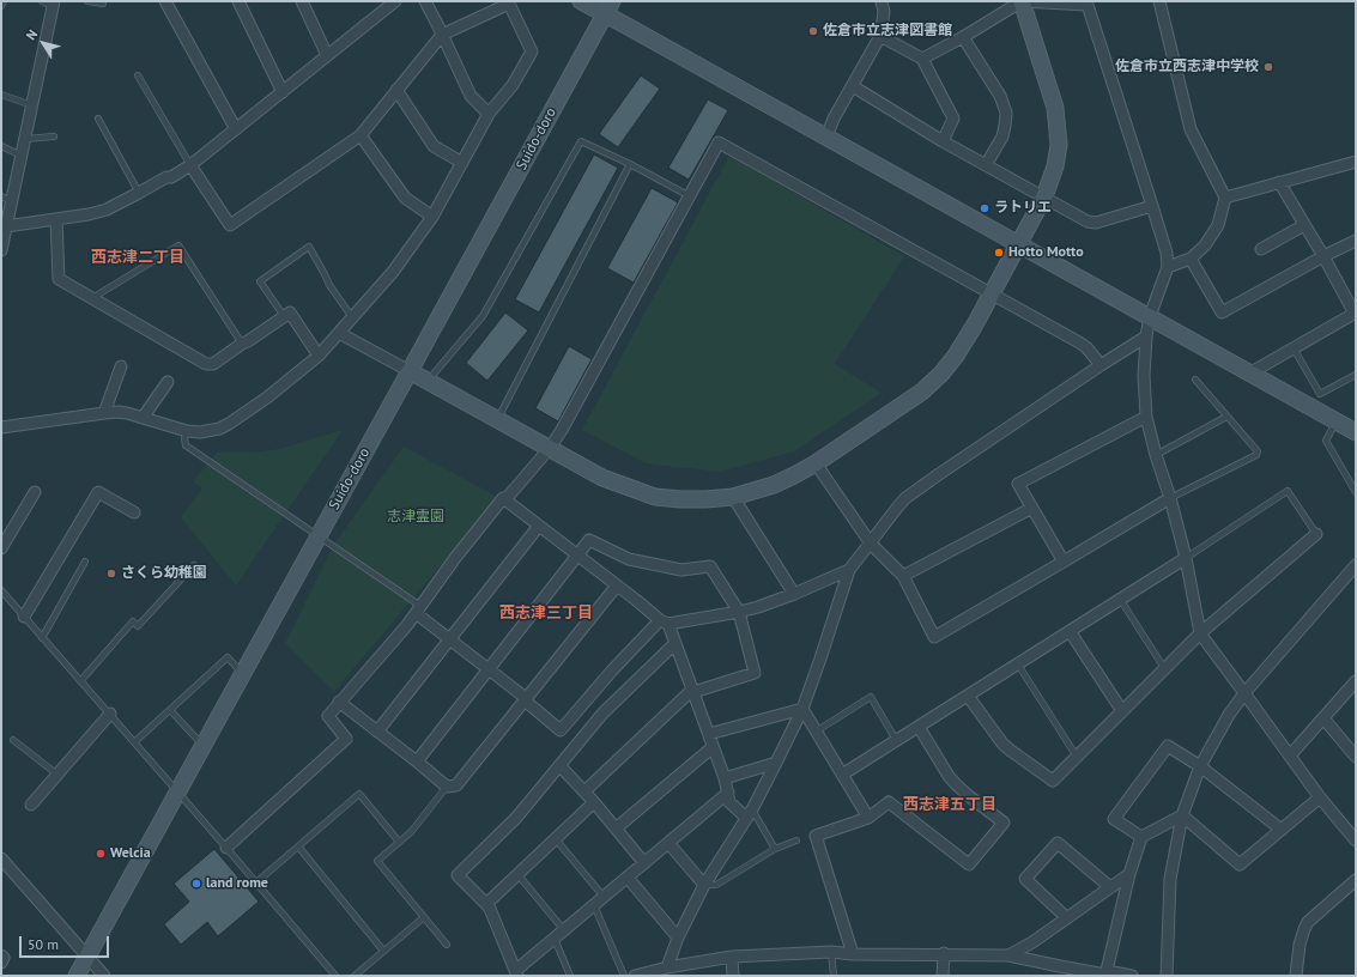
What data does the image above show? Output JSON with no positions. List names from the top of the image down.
{
  "streets": {
    "street": ["Suido-doro"]
  },
  "districts": ["西志津二丁目", "西志津三丁目", "西志津五丁目"],
  "parks": ["志津霊園"],
  "places": [
    "佐倉市立志津図書館",
    "佐倉市立西志津中学校",
    "ラトリエ",
    "Hotto Motto",
    "さくら幼稚園",
    "Welcia",
    "land rome"
  ],
  "scale_bar": "50 m",
  "north": "top left"
}
